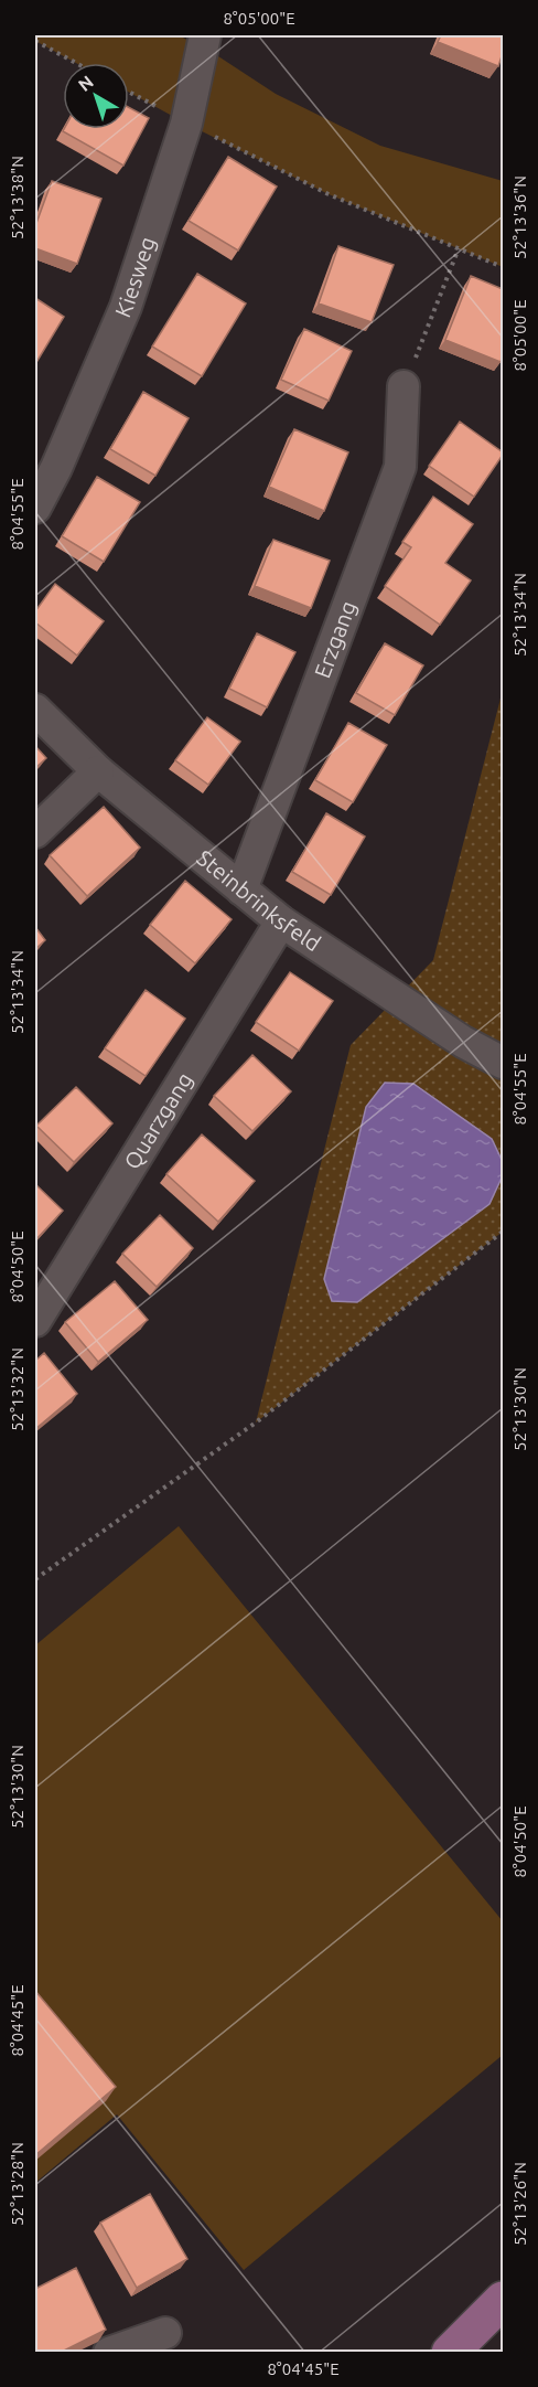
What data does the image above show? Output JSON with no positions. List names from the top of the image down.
{
  "streets": {
    "street": [
      "Kiesweg",
      "Erzgang",
      "Steinbrinksfeld",
      "Quarzgang"
    ]
  },
  "crossings": [
    ["Erzgang", "Steinbrinksfeld"],
    ["Steinbrinksfeld", "Quarzgang"]
  ],
  "north": "top left",
  "coordinates": [
    "8°05'00\"E",
    "52°13'38\"N",
    "52°13'36\"N",
    "8°04'55\"E",
    "52°13'34\"N",
    "8°04'50\"E",
    "52°13'32\"N",
    "52°13'30\"N",
    "8°04'45\"E",
    "52°13'28\"N",
    "52°13'26\"N"
  ]
}
